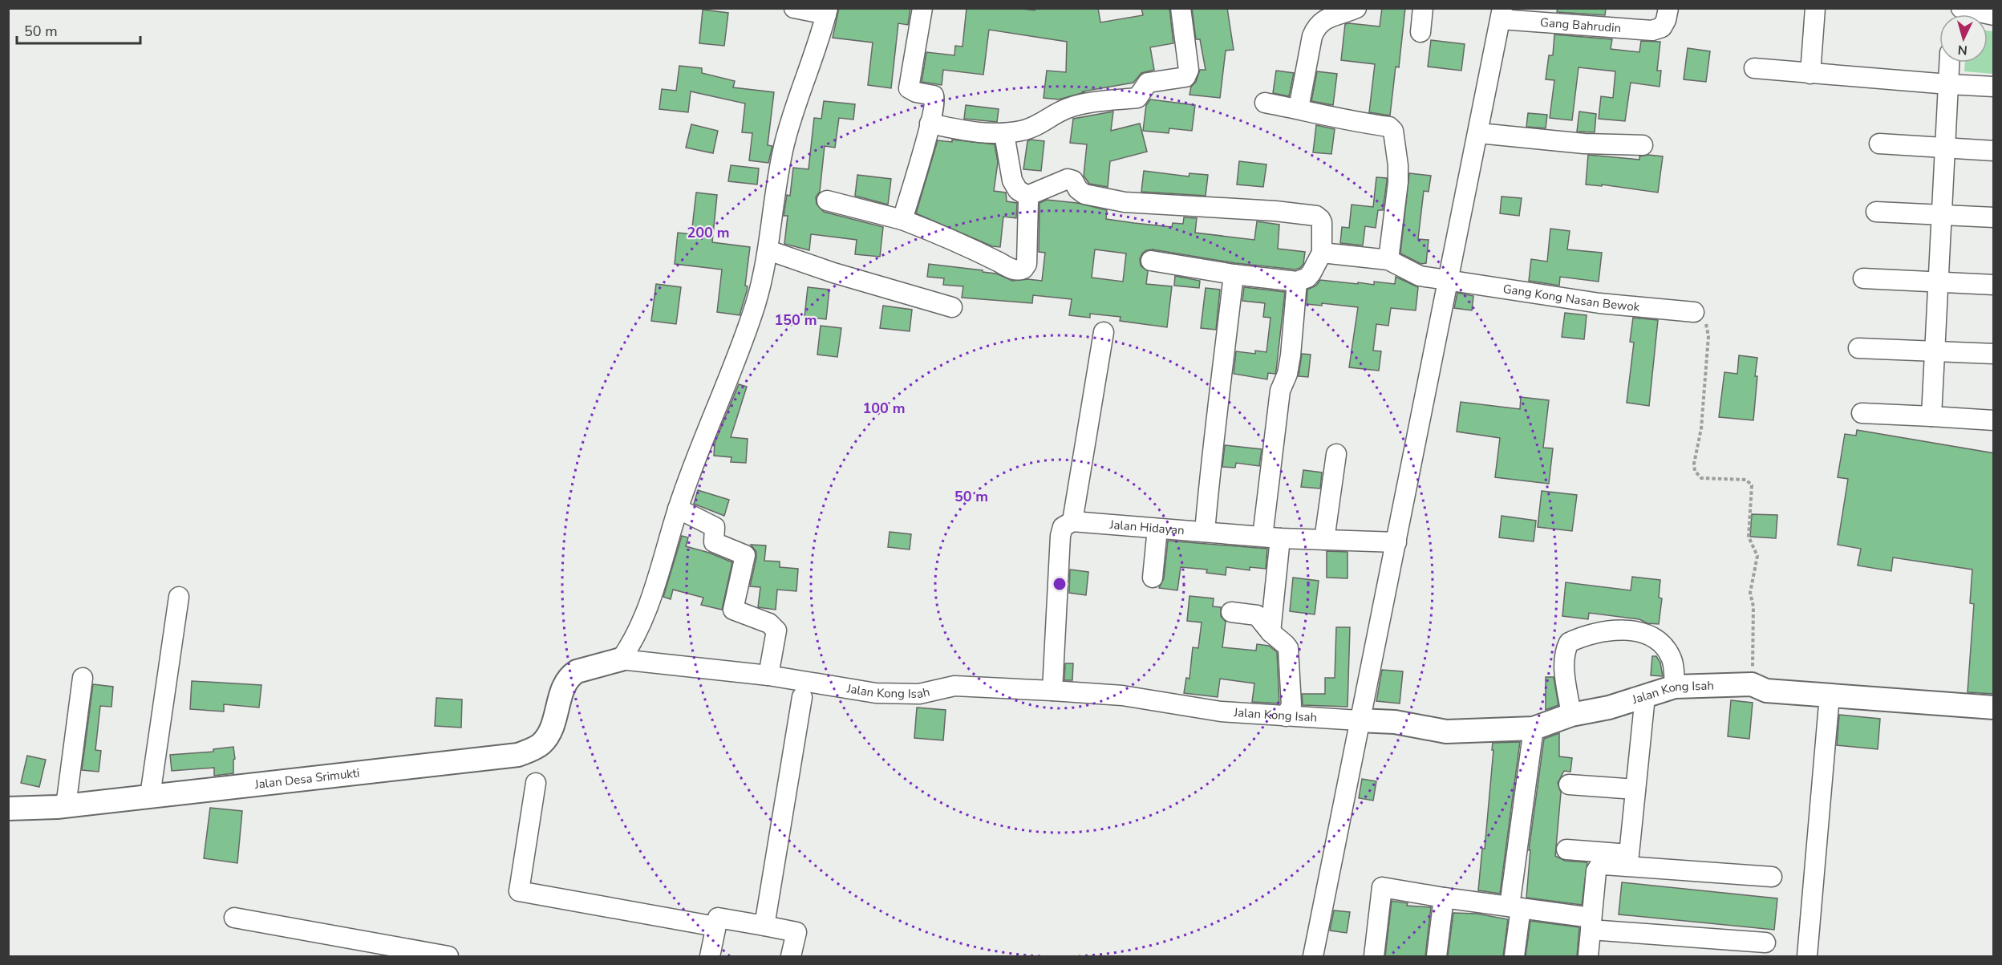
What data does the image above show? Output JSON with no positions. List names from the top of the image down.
{
  "streets": {
    "street": [
      "Gang Bahrudin",
      "Gang Kong Nasan Bewok",
      "Jalan Hidayan",
      "Jalan Kong Isah",
      "Jalan Desa Srimukti"
    ]
  },
  "crossings": [
    ["Jalan Kong Isah", "Jalan Desa Srimukti"]
  ],
  "scale_bar": "50 m",
  "north": "bottom",
  "rings": [
    "200 m",
    "150 m",
    "100 m",
    "50 m"
  ]
}
